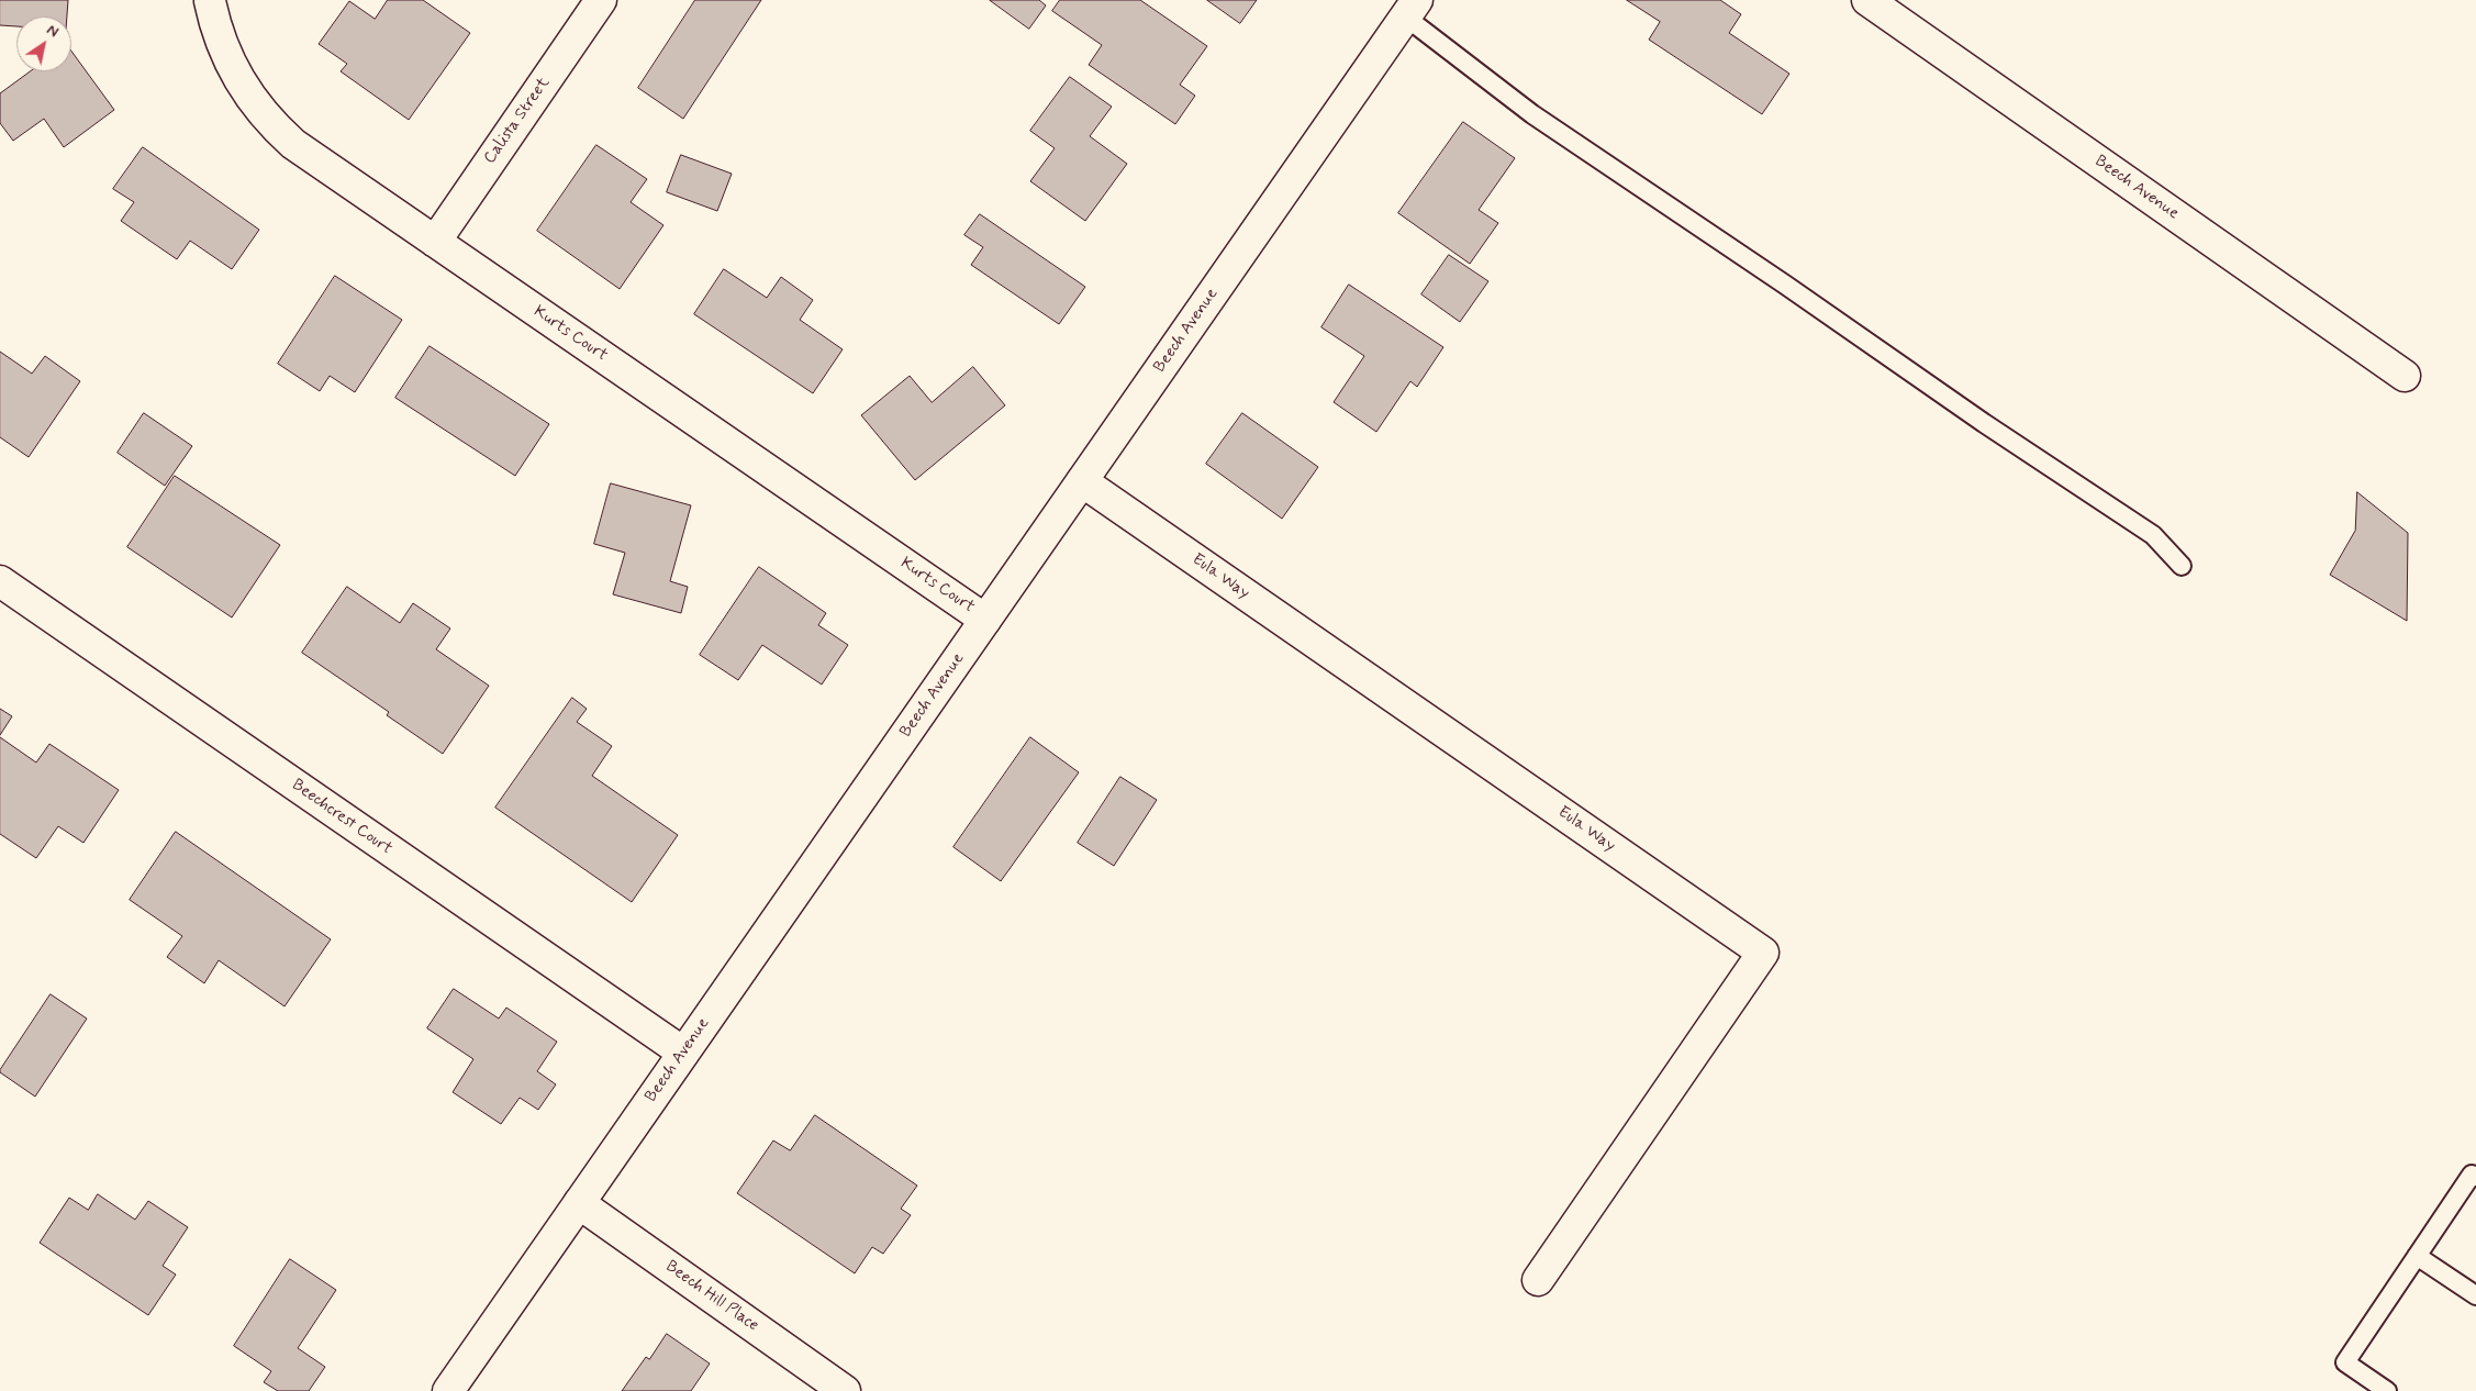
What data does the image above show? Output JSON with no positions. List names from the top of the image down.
{
  "streets": {
    "street": [
      "Calista Street",
      "Beech Avenue",
      "Kurts Court",
      "Eula Way",
      "Beechcrest Court",
      "Beech Hill Place"
    ]
  },
  "crossings": [
    ["Calista Street", "Kurts Court"],
    ["Beech Avenue", "Kurts Court"],
    ["Beech Avenue", "Eula Way"],
    ["Beech Avenue", "Beechcrest Court"],
    ["Beech Avenue", "Beech Hill Place"]
  ],
  "north": "top right"
}
